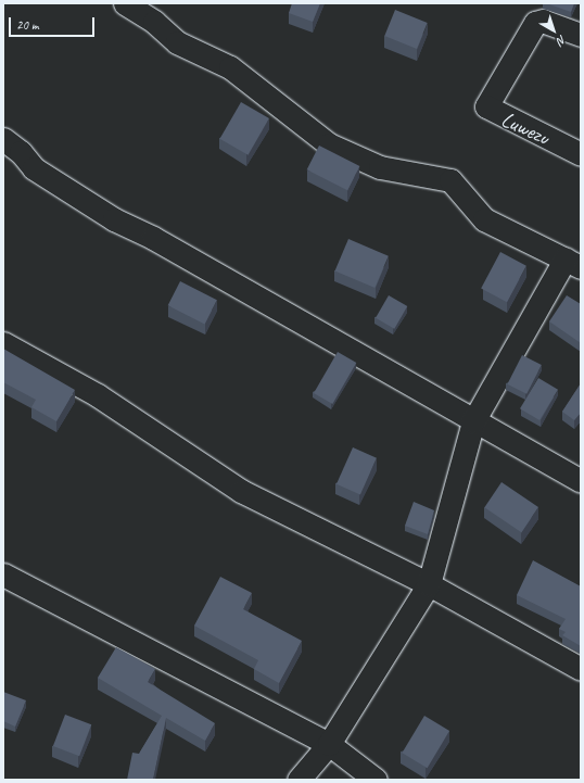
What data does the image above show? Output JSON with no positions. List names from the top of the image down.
{
  "streets": {
    "street": ["Luwezu"]
  },
  "scale_bar": "20 m",
  "north": "bottom right"
}
